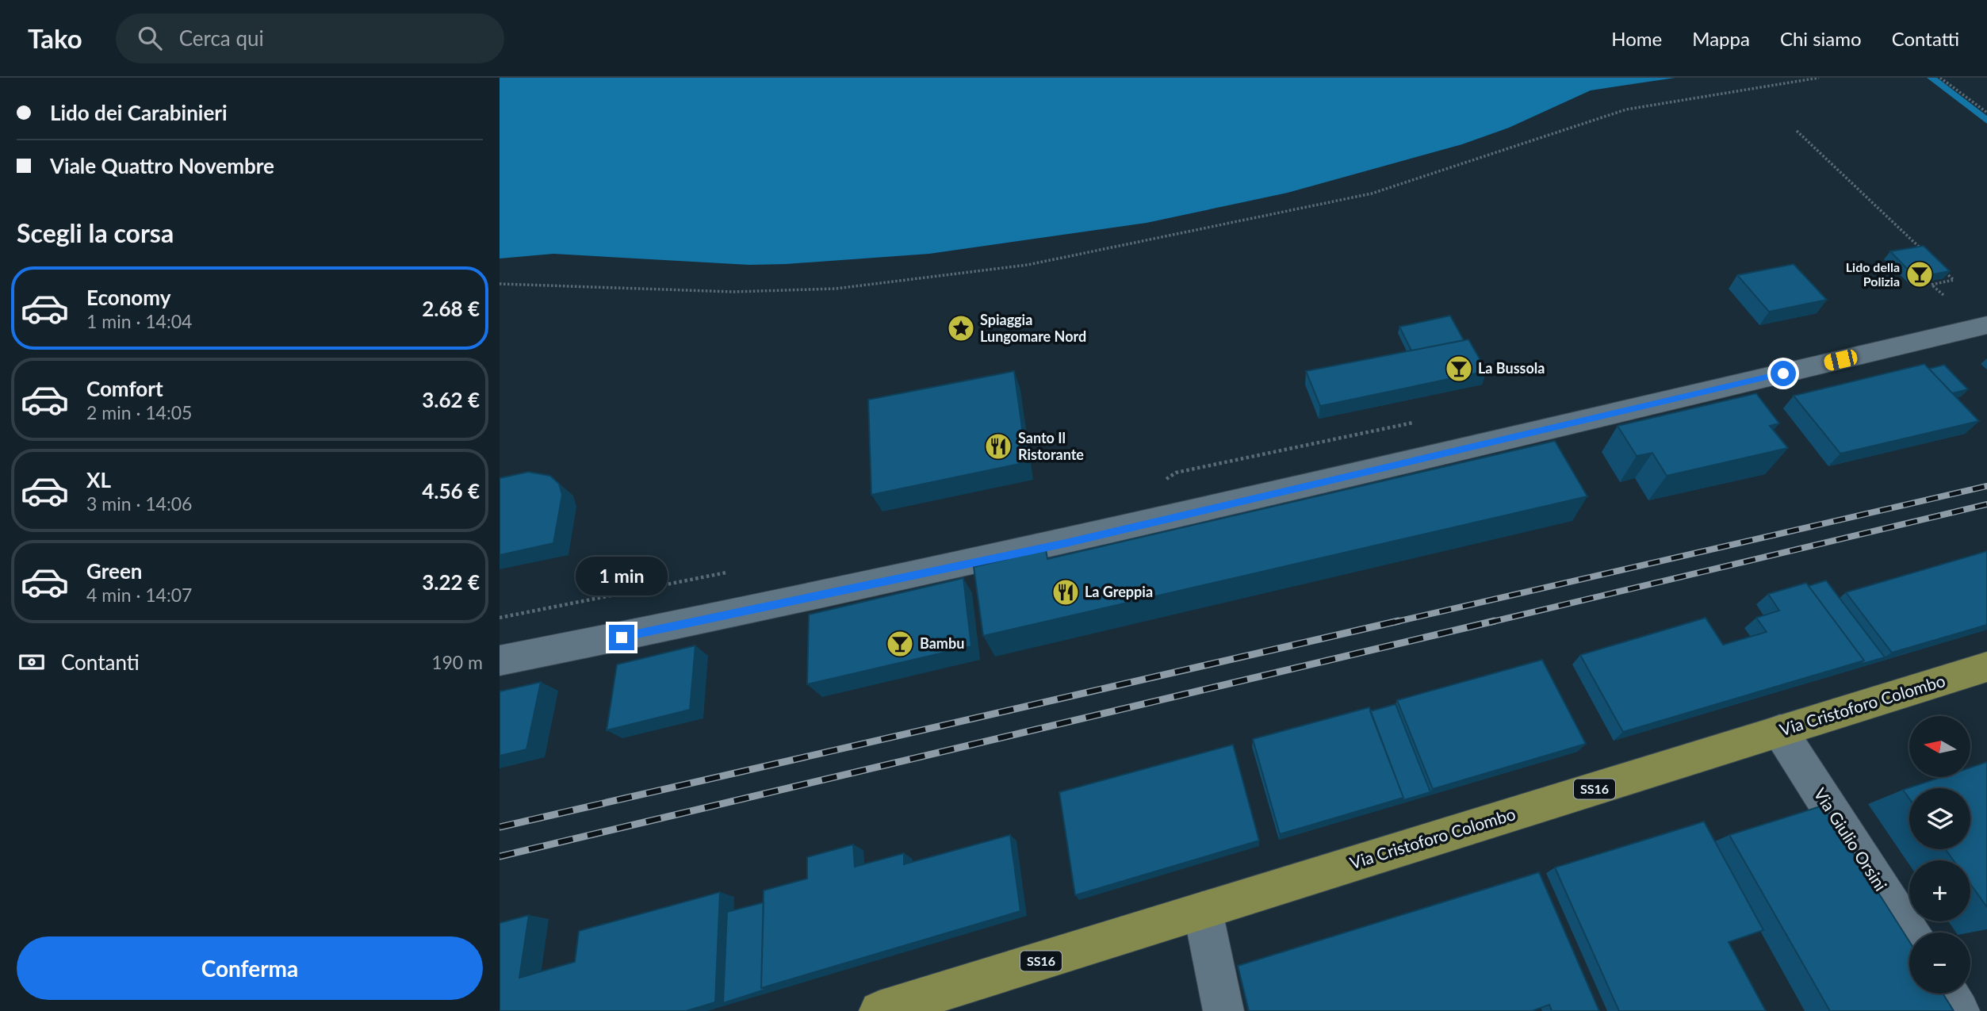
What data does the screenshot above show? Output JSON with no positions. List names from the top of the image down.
{
  "streets": {
    "main road": ["Via Cristoforo Colombo", "SS16"],
    "street": ["Via Giulio Orsini"]
  },
  "crossings": [
    ["Via Cristoforo Colombo", "Via Giulio Orsini"]
  ],
  "places": {
    "bar": ["Lido della Polizia", "La Bussola", "Bambu"],
    "place": ["Spiaggia Lungomare Nord"],
    "restaurant": ["Santo Il Ristorante", "La Greppia"]
  },
  "north": "left",
  "page": {
    "header": "Tako",
    "search": "Cerca qui",
    "nav": [
      "Home",
      "Mappa",
      "Chi siamo",
      "Contatti"
    ],
    "banner": ["Lido dei Carabinieri", "Viale Quattro Novembre"],
    "heading": "Scegli la corsa",
    "list": [
      {
        "name": "Economy",
        "note": "1 min · 14:04",
        "value": "2.68 €"
      },
      {
        "name": "Comfort",
        "note": "2 min · 14:05",
        "value": "3.62 €"
      },
      {
        "name": "XL",
        "note": "3 min · 14:06",
        "value": "4.56 €"
      },
      {
        "name": "Green",
        "note": "4 min · 14:07",
        "value": "3.22 €"
      }
    ],
    "bubble": "1 min",
    "pay": ["Contanti", "190 m"],
    "map_buttons": ["+", "−"],
    "buttons": "Conferma"
  }
}
